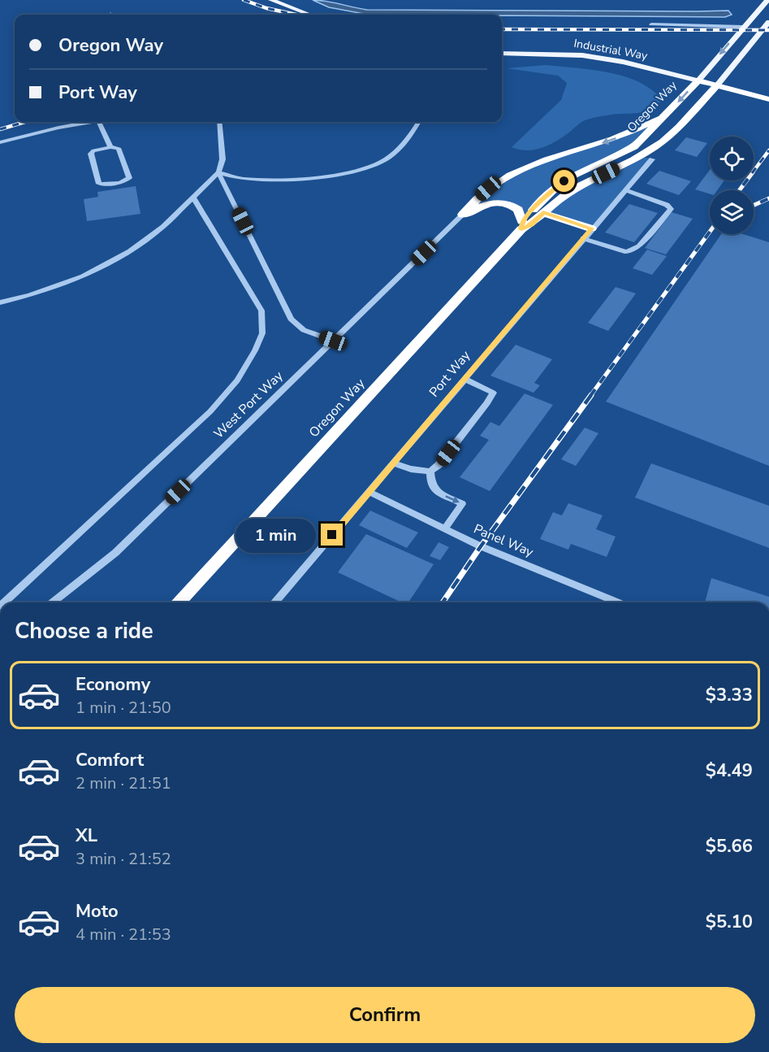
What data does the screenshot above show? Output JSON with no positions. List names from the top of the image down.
{
  "streets": {
    "highway": ["Industrial Way", "Oregon Way"],
    "street": ["Port Way", "West Port Way", "Panel Way"]
  },
  "crossings": [
    ["Industrial Way", "Oregon Way"],
    ["Port Way", "Panel Way"]
  ],
  "page": {
    "banner": ["Oregon Way", "Port Way"],
    "bubble": "1 min",
    "heading": "Choose a ride",
    "list": [
      {
        "name": "Economy",
        "note": "1 min · 21:50",
        "value": "$3.33"
      },
      {
        "name": "Comfort",
        "note": "2 min · 21:51",
        "value": "$4.49"
      },
      {
        "name": "XL",
        "note": "3 min · 21:52",
        "value": "$5.66"
      },
      {
        "name": "Moto",
        "note": "4 min · 21:53",
        "value": "$5.10"
      }
    ],
    "buttons": "Confirm"
  }
}
